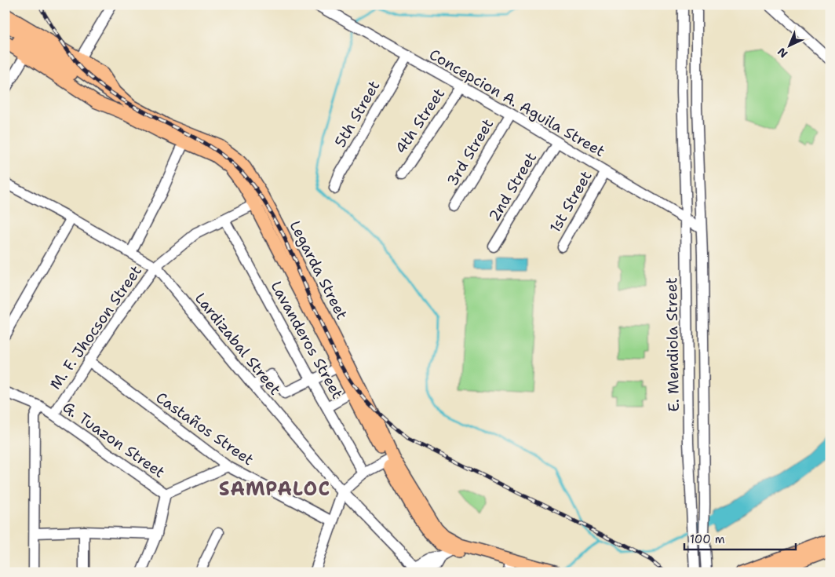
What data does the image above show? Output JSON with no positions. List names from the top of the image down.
{
  "streets": {
    "main road": ["Legarda Street"],
    "street": [
      "Concepcion A. Aguila Street",
      "5th Street",
      "4th Street",
      "3rd Street",
      "2nd Street",
      "1st Street",
      "M. F. Jhocson Street",
      "Lavanderos Street",
      "Lardizabal Street",
      "E. Mendiola Street",
      "Castaños Street",
      "G. Tuazon Street"
    ]
  },
  "crossings": [
    ["Concepcion A. Aguila Street", "5th Street"],
    ["Concepcion A. Aguila Street", "4th Street"],
    ["Concepcion A. Aguila Street", "3rd Street"],
    ["Concepcion A. Aguila Street", "2nd Street"],
    ["Concepcion A. Aguila Street", "1st Street"],
    ["Concepcion A. Aguila Street", "E. Mendiola Street"],
    ["Legarda Street", "M. F. Jhocson Street"],
    ["M. F. Jhocson Street", "Lavanderos Street"],
    ["M. F. Jhocson Street", "Lardizabal Street"],
    ["M. F. Jhocson Street", "Castaños Street"],
    ["M. F. Jhocson Street", "G. Tuazon Street"],
    ["Castaños Street", "G. Tuazon Street"]
  ],
  "districts": ["SAMPALOC"],
  "scale_bar": "100 m",
  "north": "bottom left"
}
